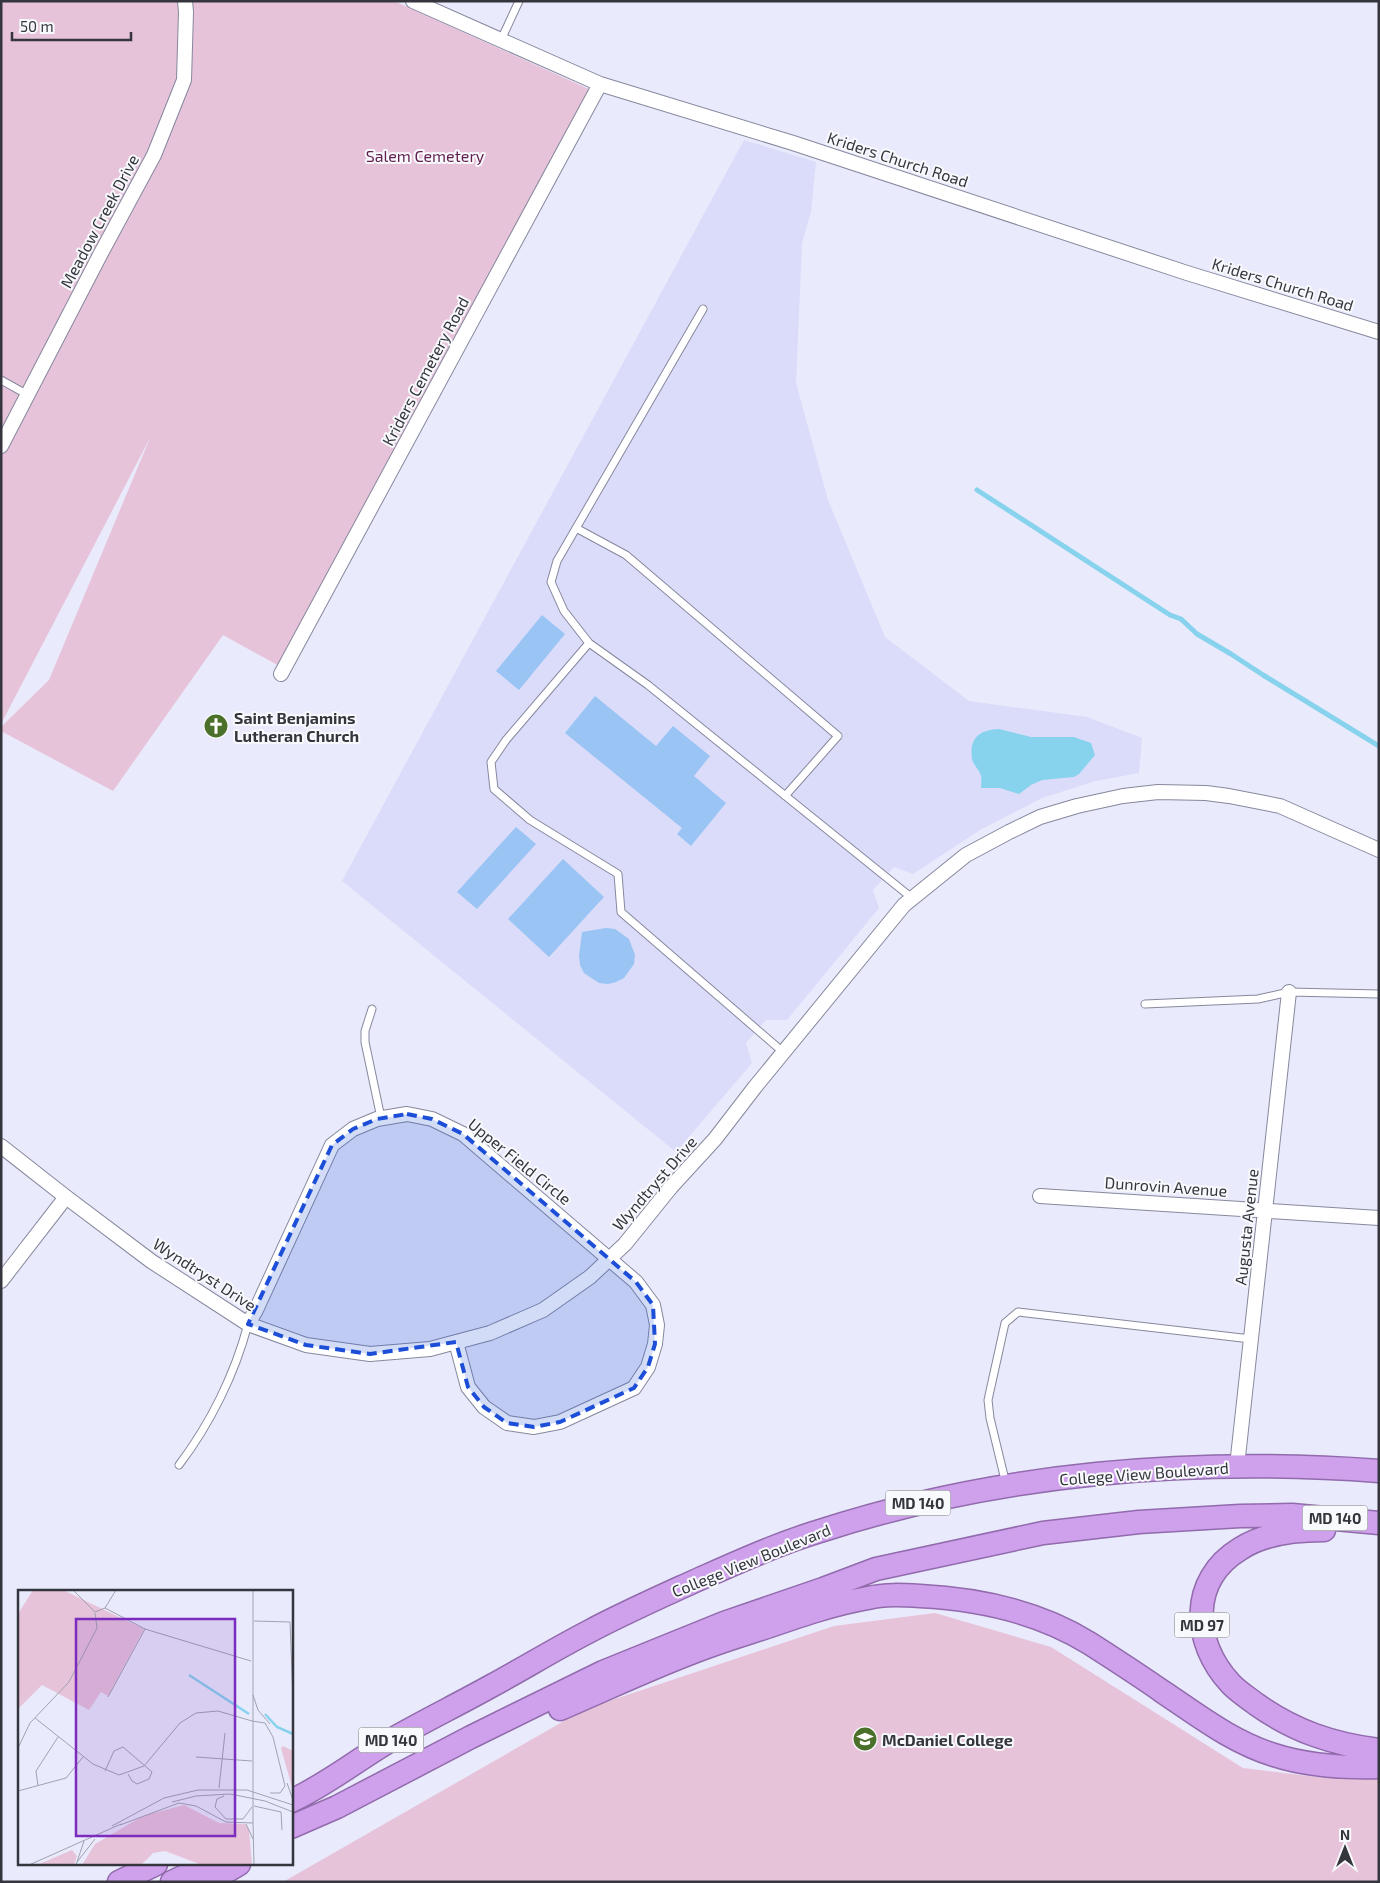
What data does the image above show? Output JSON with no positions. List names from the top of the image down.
{
  "streets": {
    "highway": ["College View Boulevard", "MD 140", "MD 97"],
    "street": [
      "Kriders Church Road",
      "Meadow Creek Drive",
      "Kriders Cemetery Road",
      "Upper Field Circle",
      "Wyndtryst Drive",
      "Dunrovin Avenue",
      "Augusta Avenue"
    ]
  },
  "crossings": [
    ["Kriders Church Road", "Kriders Cemetery Road"],
    ["Upper Field Circle", "Wyndtryst Drive"],
    ["Dunrovin Avenue", "Augusta Avenue"],
    ["Augusta Avenue", "College View Boulevard"]
  ],
  "parks": ["Salem Cemetery"],
  "places": {
    "church": ["Saint Benjamins Lutheran Church"],
    "school or university": ["McDaniel College"]
  },
  "scale_bar": "50 m",
  "north": "top"
}
